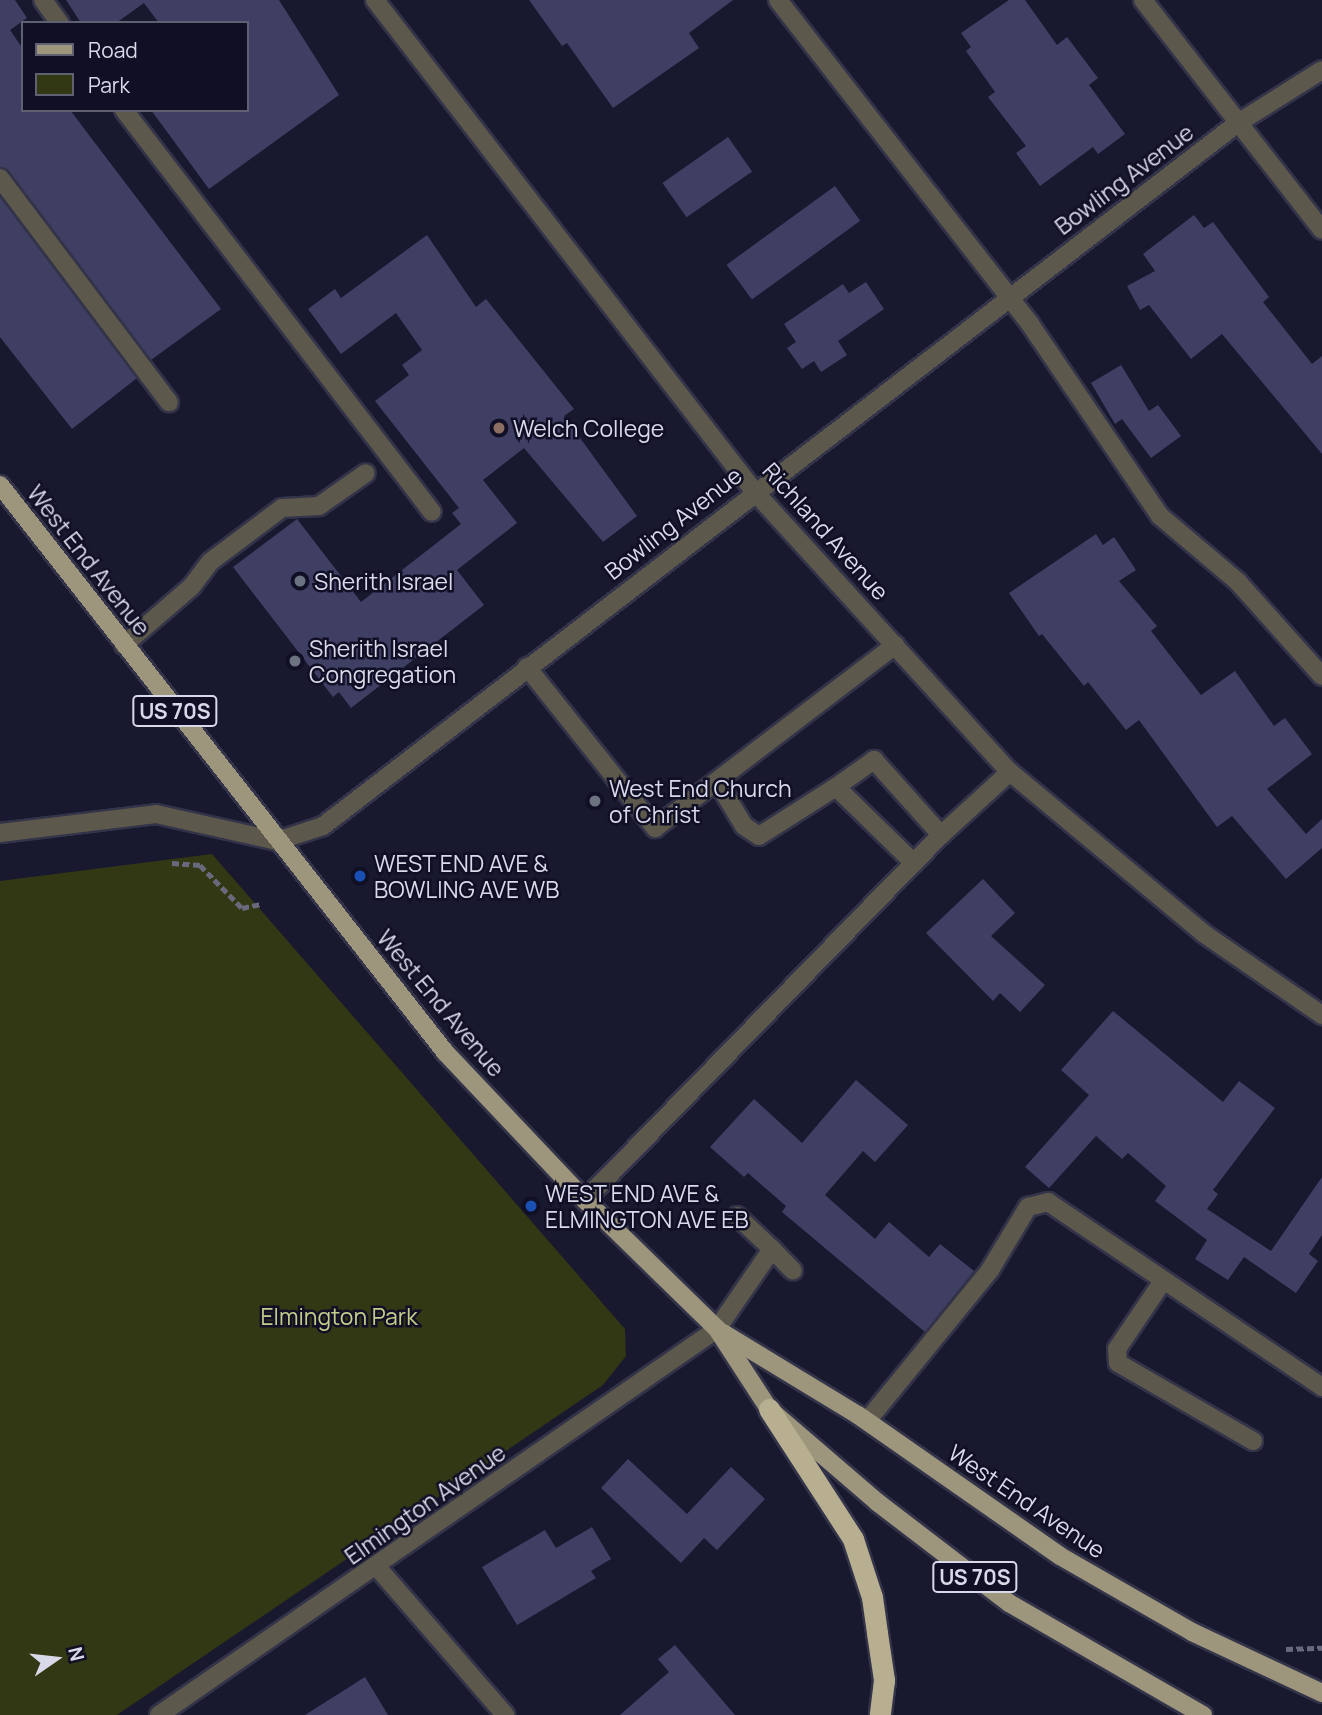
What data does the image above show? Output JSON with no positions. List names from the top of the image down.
{
  "streets": {
    "main road": ["West End Avenue", "US 70S"],
    "street": ["Bowling Avenue", "Richland Avenue", "Elmington Avenue"]
  },
  "crossings": [
    ["Bowling Avenue", "Richland Avenue"],
    ["Bowling Avenue", "West End Avenue"],
    ["West End Avenue", "Elmington Avenue"]
  ],
  "parks": ["Elmington Park"],
  "places": [
    "Welch College",
    "Sherith Israel",
    "Sherith Israel Congregation",
    "West End Church of Christ",
    "WEST END AVE & BOWLING AVE WB",
    "WEST END AVE & ELMINGTON AVE EB"
  ],
  "legend": ["Road", "Park"],
  "north": "right"
}
